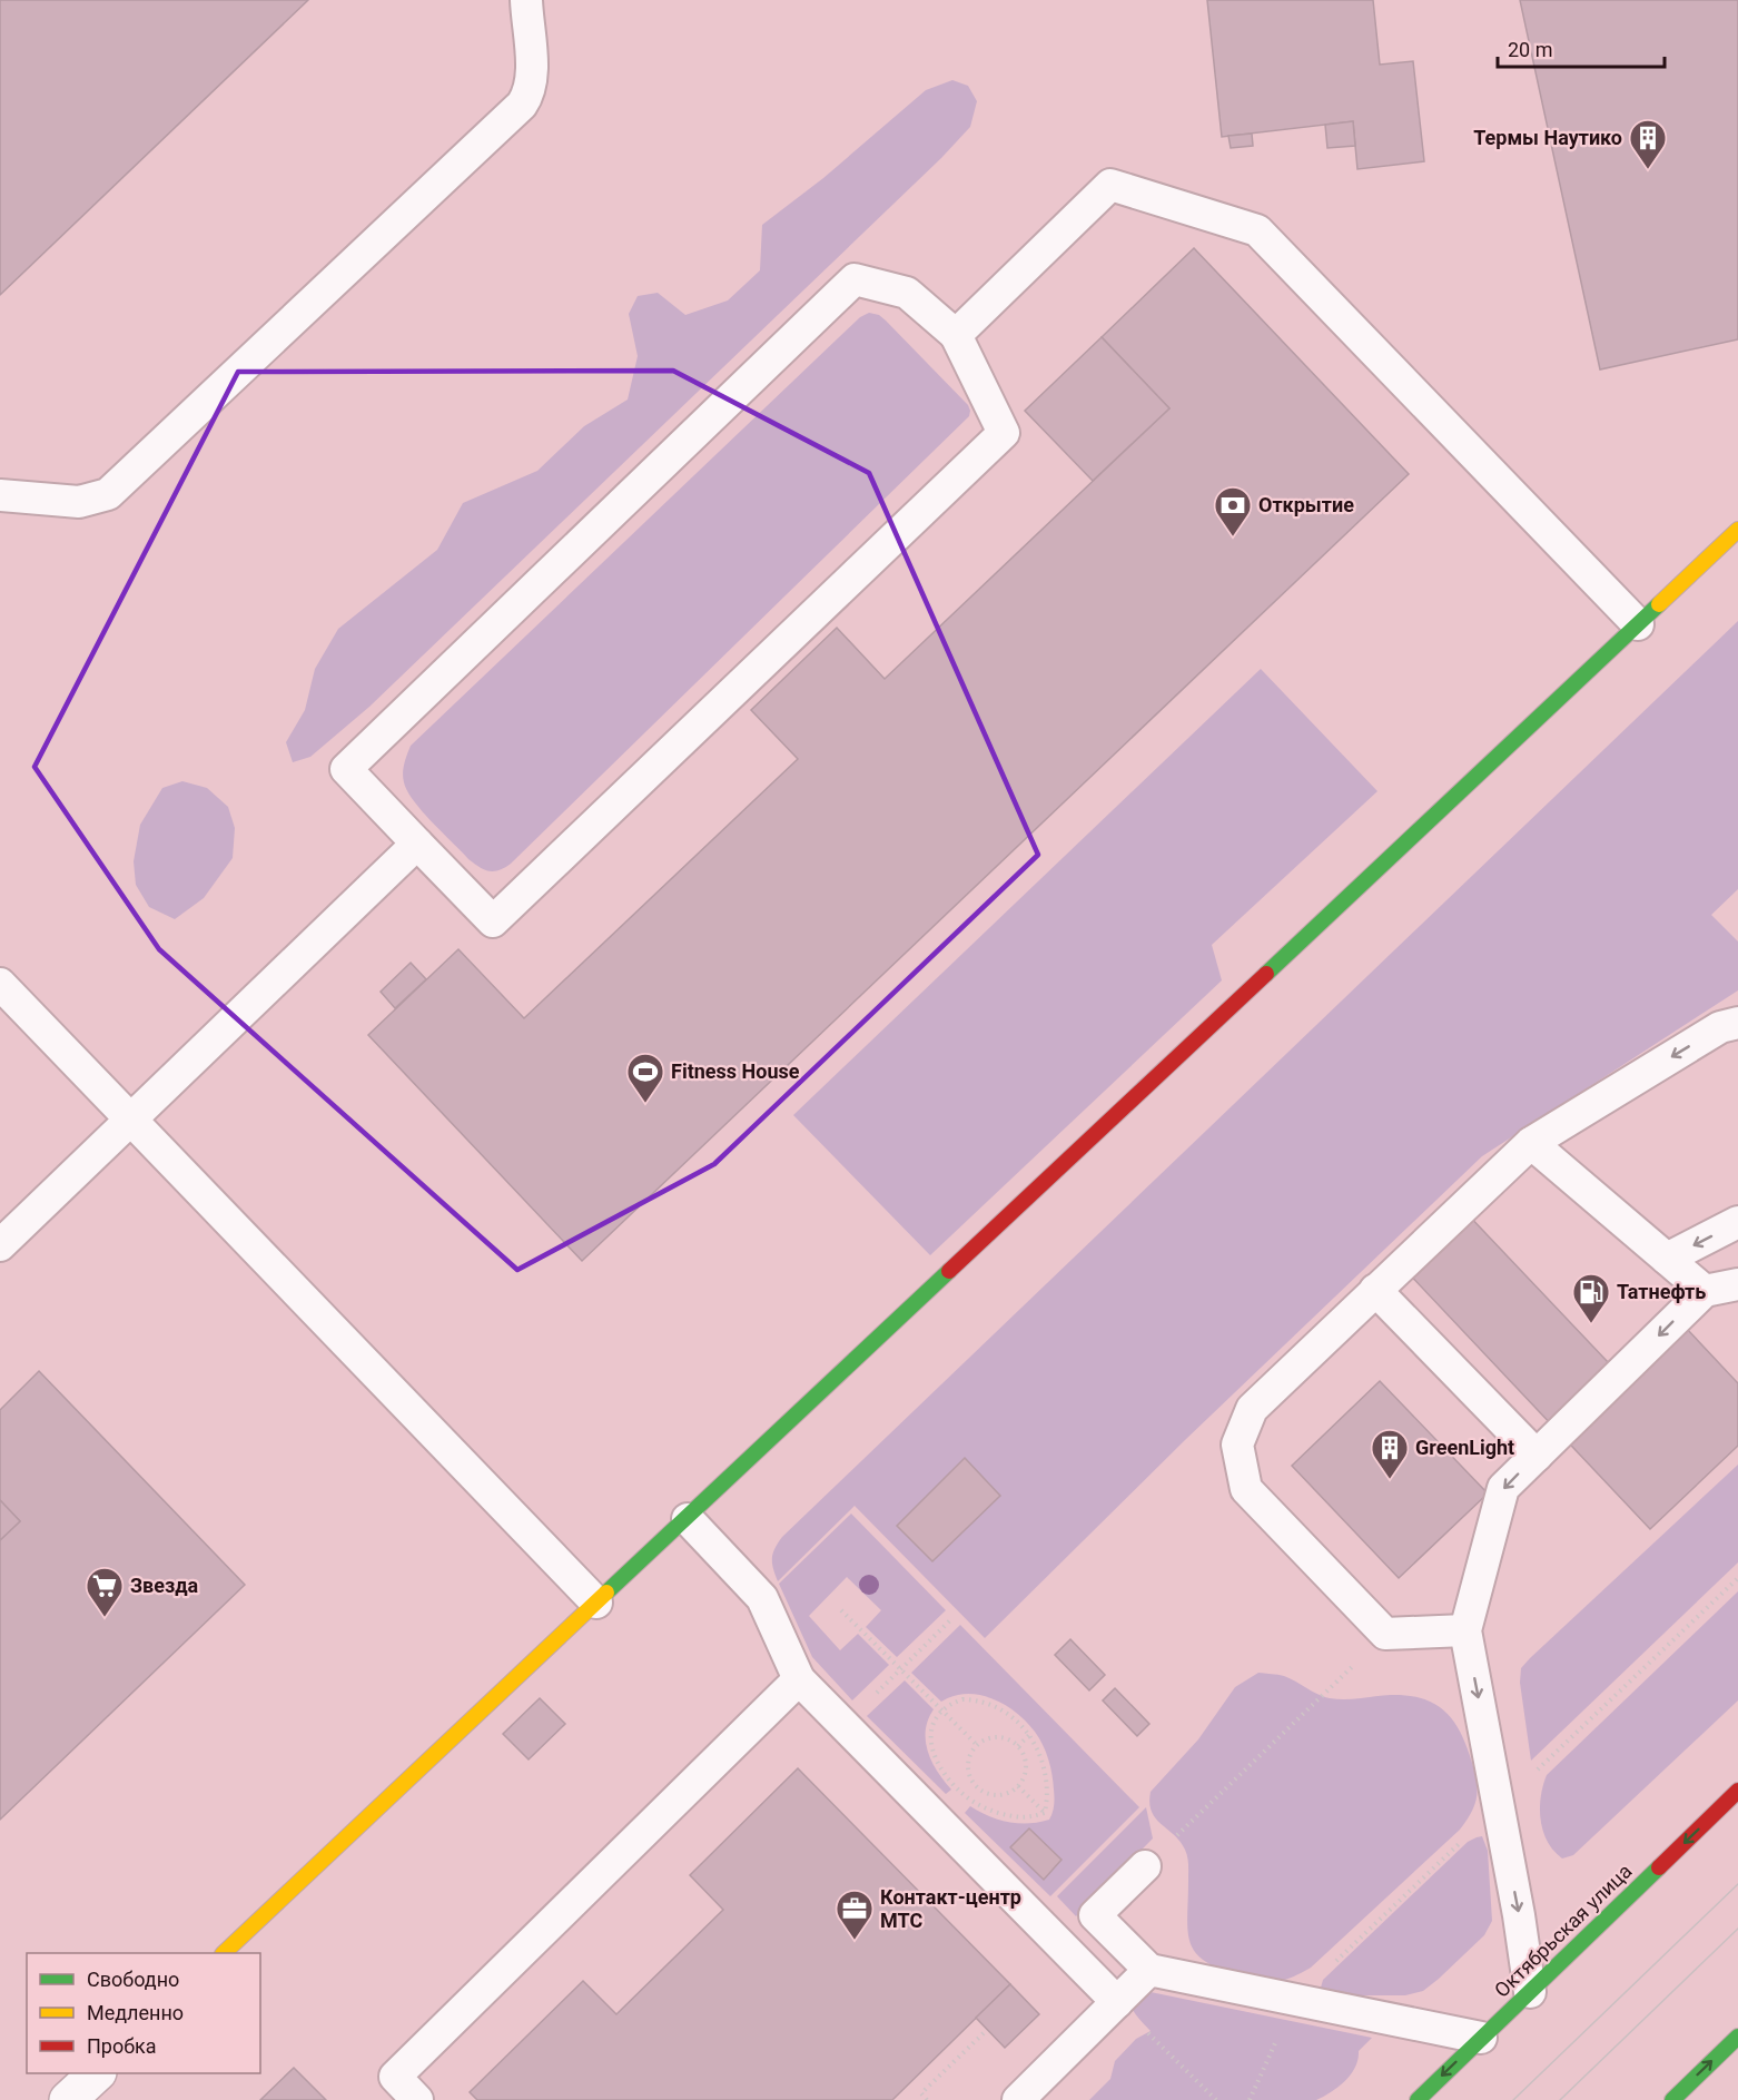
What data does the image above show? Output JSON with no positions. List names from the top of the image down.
{
  "streets": {
    "street": ["Октябрьская улица"]
  },
  "one_way": ["Октябрьская улица"],
  "places": {
    "building": ["Термы Наутико", "GreenLight"],
    "bank": ["Открытие"],
    "sports": ["Fitness House"],
    "fuel station": ["Татнефть"],
    "supermarket": ["Звезда"],
    "office": ["Контакт-центр МТС"]
  },
  "legend": ["Свободно", "Медленно", "Пробка"],
  "scale_bar": "20 m"
}
